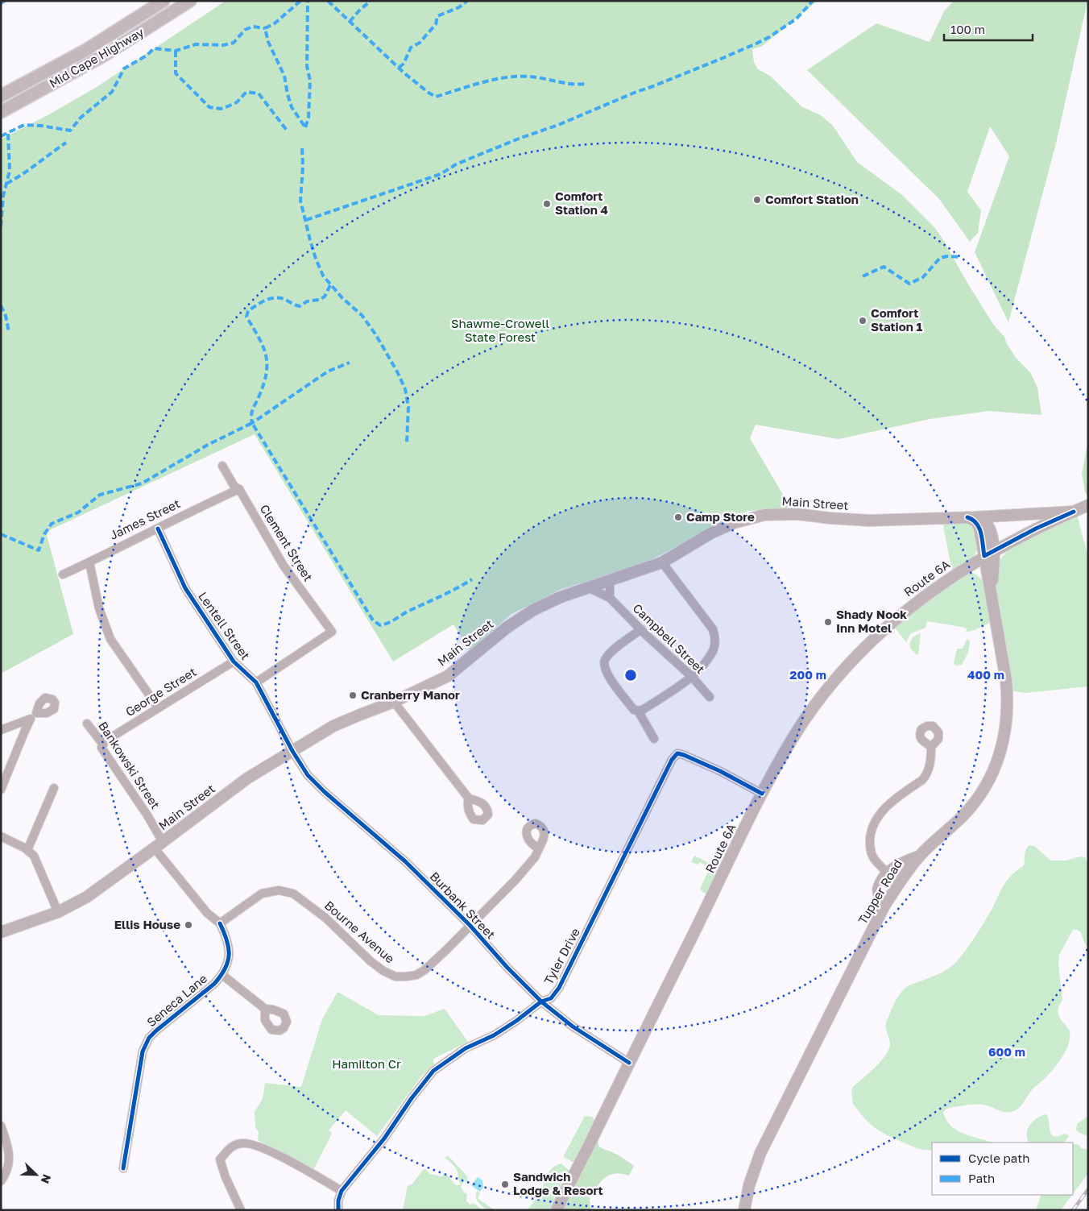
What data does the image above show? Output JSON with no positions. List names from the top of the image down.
{
  "streets": {
    "highway": ["Mid Cape Highway"],
    "main road": ["Main Street", "Route 6A", "Tupper Road"],
    "street": [
      "James Street",
      "Clement Street",
      "Lentell Street",
      "Campbell Street",
      "George Street",
      "Bankowski Street",
      "Burbank Street",
      "Bourne Avenue",
      "Tyler Drive",
      "Seneca Lane"
    ]
  },
  "crossings": [
    ["Main Street", "Route 6A"],
    ["Main Street", "Lentell Street"],
    ["Main Street", "Campbell Street"],
    ["Main Street", "Bankowski Street"],
    ["Main Street", "Burbank Street"],
    ["James Street", "Clement Street"],
    ["James Street", "Lentell Street"],
    ["Clement Street", "Lentell Street"],
    ["Route 6A", "Tupper Road"],
    ["Route 6A", "Burbank Street"],
    ["Route 6A", "Tyler Drive"],
    ["Lentell Street", "George Street"],
    ["Lentell Street", "Burbank Street"],
    ["George Street", "Bankowski Street"],
    ["Burbank Street", "Bourne Avenue"],
    ["Burbank Street", "Tyler Drive"],
    ["Bourne Avenue", "Seneca Lane"]
  ],
  "parks": ["Shawme-Crowell State Forest", "Hamilton Cr"],
  "places": [
    "Comfort Station",
    "Comfort Station 4",
    "Comfort Station 1",
    "Camp Store",
    "Shady Nook Inn Motel",
    "Cranberry Manor",
    "Ellis House",
    "Sandwich Lodge & Resort"
  ],
  "legend": ["Cycle path", "Path"],
  "scale_bar": "100 m",
  "north": "bottom right",
  "rings": ["200 m", "400 m", "600 m"]
}
